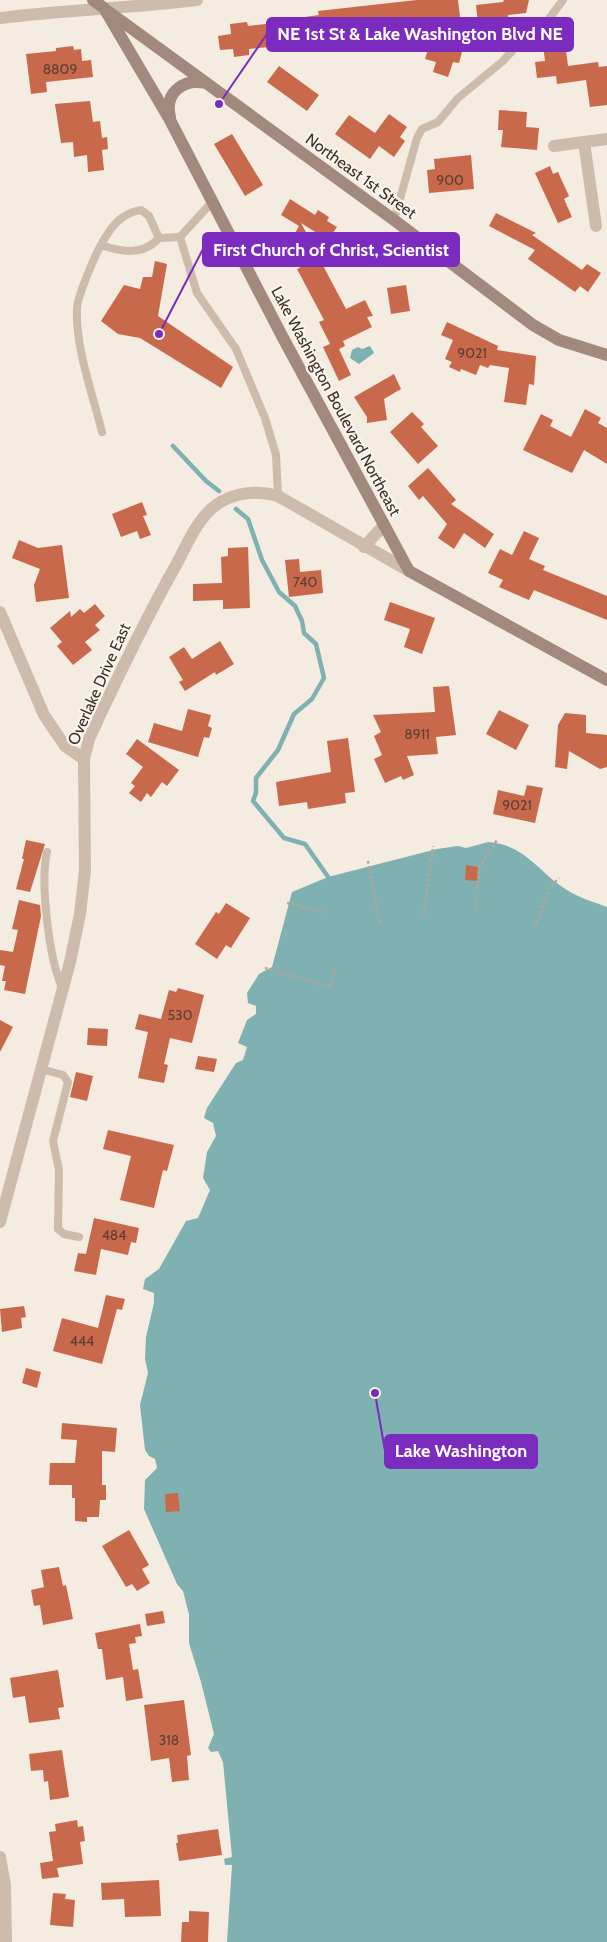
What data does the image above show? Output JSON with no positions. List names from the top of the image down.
{
  "streets": {
    "main road": ["Northeast 1st Street", "Lake Washington Boulevard Northeast"],
    "street": ["Overlake Drive East"]
  },
  "crossings": [
    ["Northeast 1st Street", "Lake Washington Boulevard Northeast"],
    ["Lake Washington Boulevard Northeast", "Overlake Drive East"]
  ],
  "places": ["NE 1st St & Lake Washington Blvd NE", "First Church of Christ, Scientist", "Lake Washington"],
  "house_numbers": [
    "8809",
    "900",
    "9021",
    "740",
    "8911",
    "9021",
    "530",
    "484",
    "444",
    "318"
  ]
}
